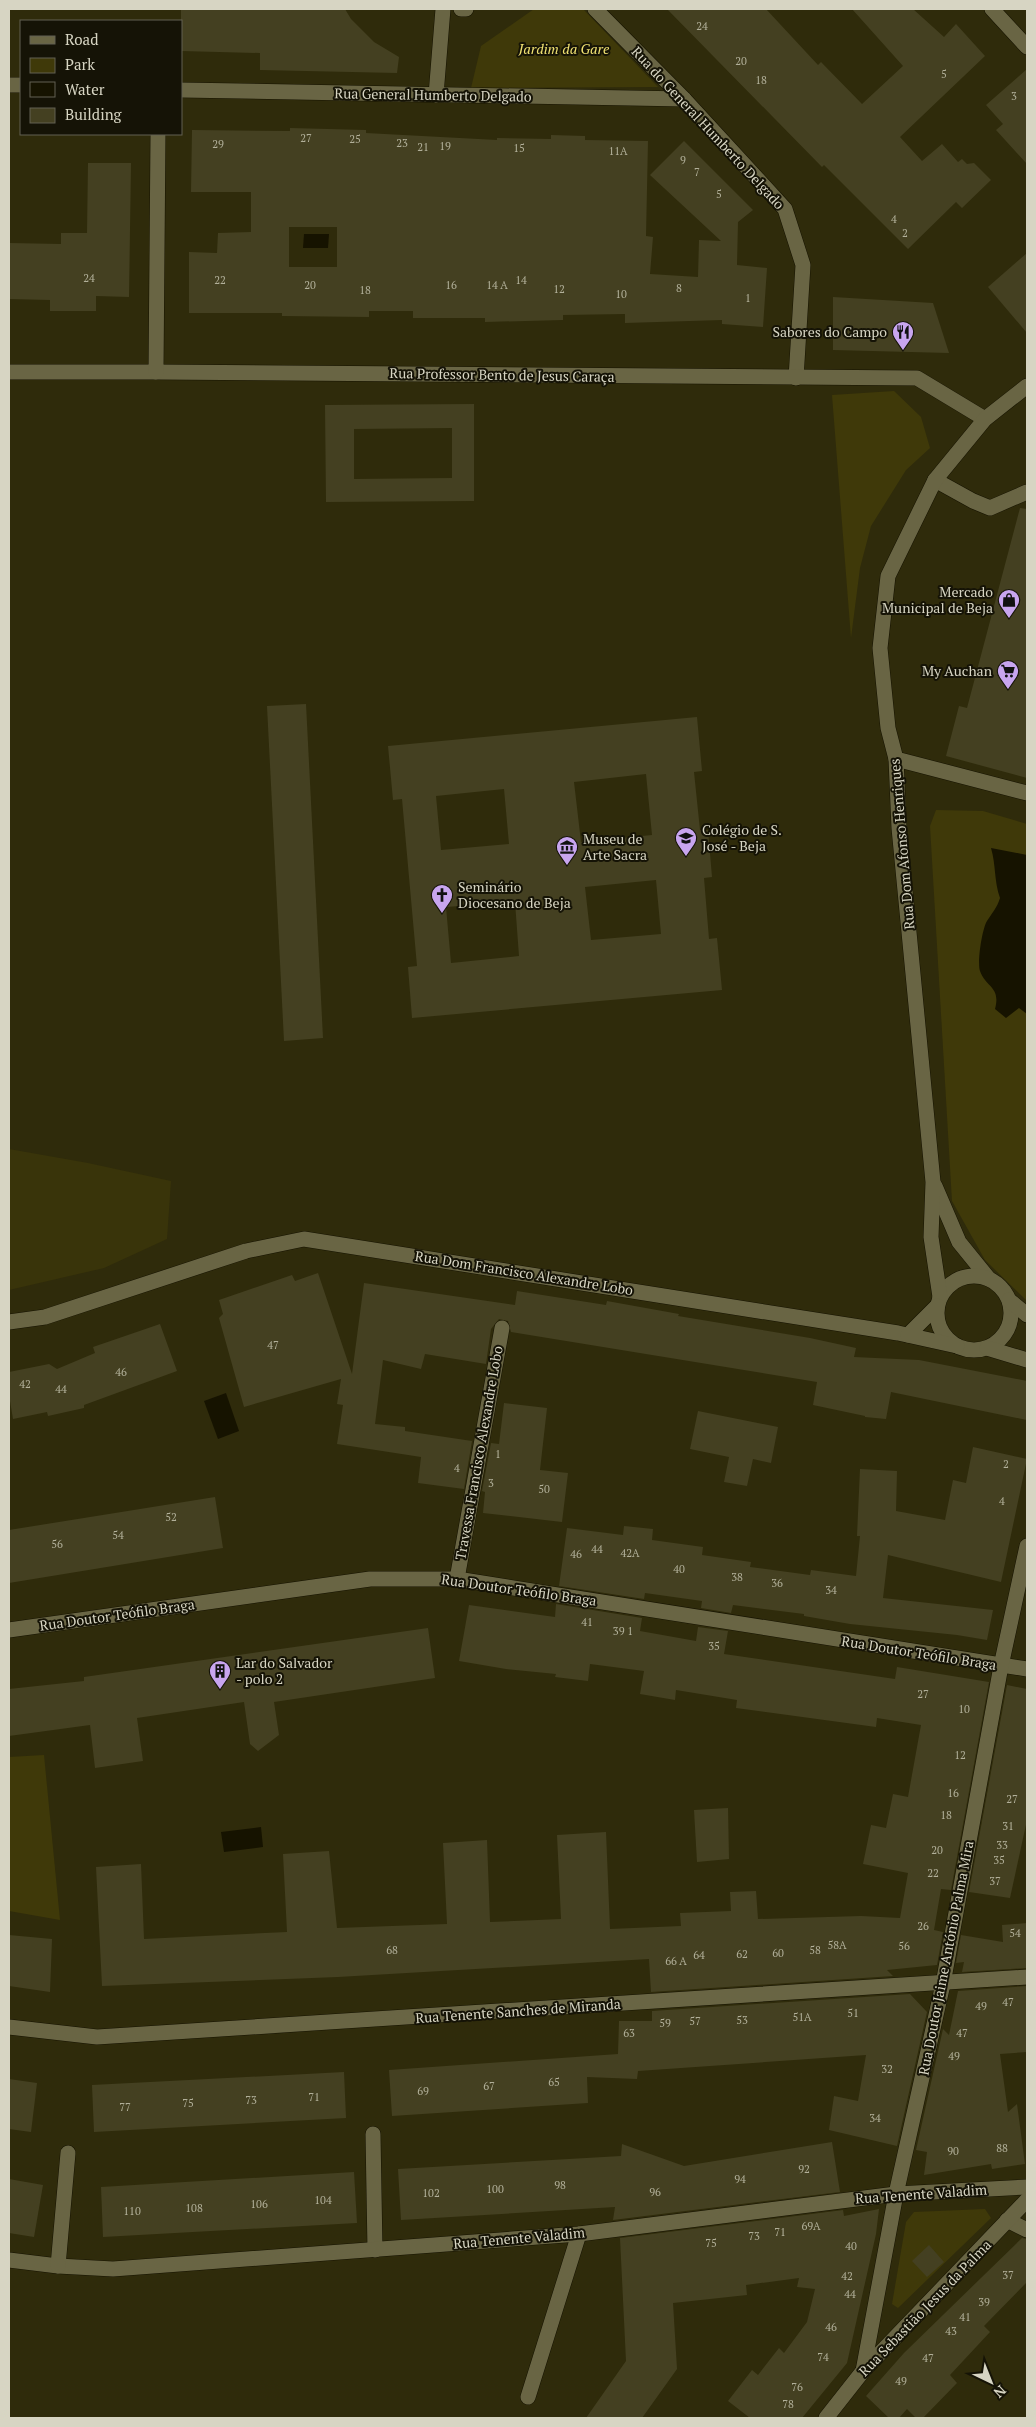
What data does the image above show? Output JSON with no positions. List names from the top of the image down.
{
  "streets": {
    "street": [
      "Rua General Humberto Delgado",
      "Rua do General Humberto Delgado",
      "Rua Professor Bento de Jesus Caraça",
      "Rua Dom Afonso Henriques",
      "Rua Dom Francisco Alexandre Lobo",
      "Travessa Francisco Alexandre Lobo",
      "Rua Doutor Teófilo Braga",
      "Rua Doutor Jaime António Palma Mira",
      "Rua Tenente Sanches de Miranda",
      "Rua Tenente Valadim",
      "Rua Sebastião Jesus da Palma"
    ]
  },
  "crossings": [
    ["Rua General Humberto Delgado", "Rua do General Humberto Delgado"],
    ["Rua do General Humberto Delgado", "Rua Professor Bento de Jesus Caraça"],
    ["Rua Professor Bento de Jesus Caraça", "Rua Dom Afonso Henriques"],
    ["Rua Dom Afonso Henriques", "Rua Dom Francisco Alexandre Lobo"],
    ["Travessa Francisco Alexandre Lobo", "Rua Doutor Teófilo Braga"],
    ["Rua Doutor Teófilo Braga", "Rua Doutor Jaime António Palma Mira"],
    ["Rua Doutor Jaime António Palma Mira", "Rua Tenente Sanches de Miranda"],
    ["Rua Doutor Jaime António Palma Mira", "Rua Tenente Valadim"],
    ["Rua Doutor Jaime António Palma Mira", "Rua Sebastião Jesus da Palma"]
  ],
  "parks": ["Jardim da Gare"],
  "places": {
    "restaurant": ["Sabores do Campo"],
    "shop": ["Mercado Municipal de Beja"],
    "supermarket": ["My Auchan"],
    "school or university": ["Colégio de S. José - Beja"],
    "museum": ["Museu de Arte Sacra"],
    "church": ["Seminário Diocesano de Beja"],
    "building": ["Lar do Salvador - polo 2"]
  },
  "house_numbers": [
    "24",
    "20",
    "5",
    "18",
    "3",
    "27",
    "25",
    "23",
    "29",
    "19",
    "21",
    "15",
    "11A",
    "9",
    "7",
    "5",
    "4",
    "2",
    "24",
    "22",
    "14",
    "20",
    "16",
    "14 A",
    "8",
    "12",
    "18",
    "10",
    "1",
    "47",
    "46",
    "42",
    "44",
    "1",
    "2",
    "4",
    "3",
    "50",
    "4",
    "52",
    "54",
    "56",
    "44",
    "42A",
    "46",
    "40",
    "38",
    "36",
    "34",
    "41",
    "39 1",
    "35",
    "27",
    "10",
    "12",
    "16",
    "27",
    "18",
    "31",
    "33",
    "20",
    "35",
    "22",
    "37",
    "26",
    "54",
    "58A",
    "56",
    "68",
    "58",
    "60",
    "62",
    "64",
    "66 A",
    "47",
    "49",
    "51",
    "51A",
    "53",
    "57",
    "59",
    "63",
    "47",
    "49",
    "32",
    "65",
    "67",
    "69",
    "71",
    "73",
    "75",
    "77",
    "34",
    "88",
    "90",
    "92",
    "94",
    "98",
    "100",
    "96",
    "102",
    "104",
    "106",
    "108",
    "110",
    "69A",
    "71",
    "73",
    "75",
    "40",
    "37",
    "42",
    "44",
    "39",
    "41",
    "46",
    "43",
    "74",
    "47",
    "49",
    "76",
    "78"
  ],
  "legend": [
    "Road",
    "Park",
    "Water",
    "Building"
  ],
  "north": "bottom right"
}
